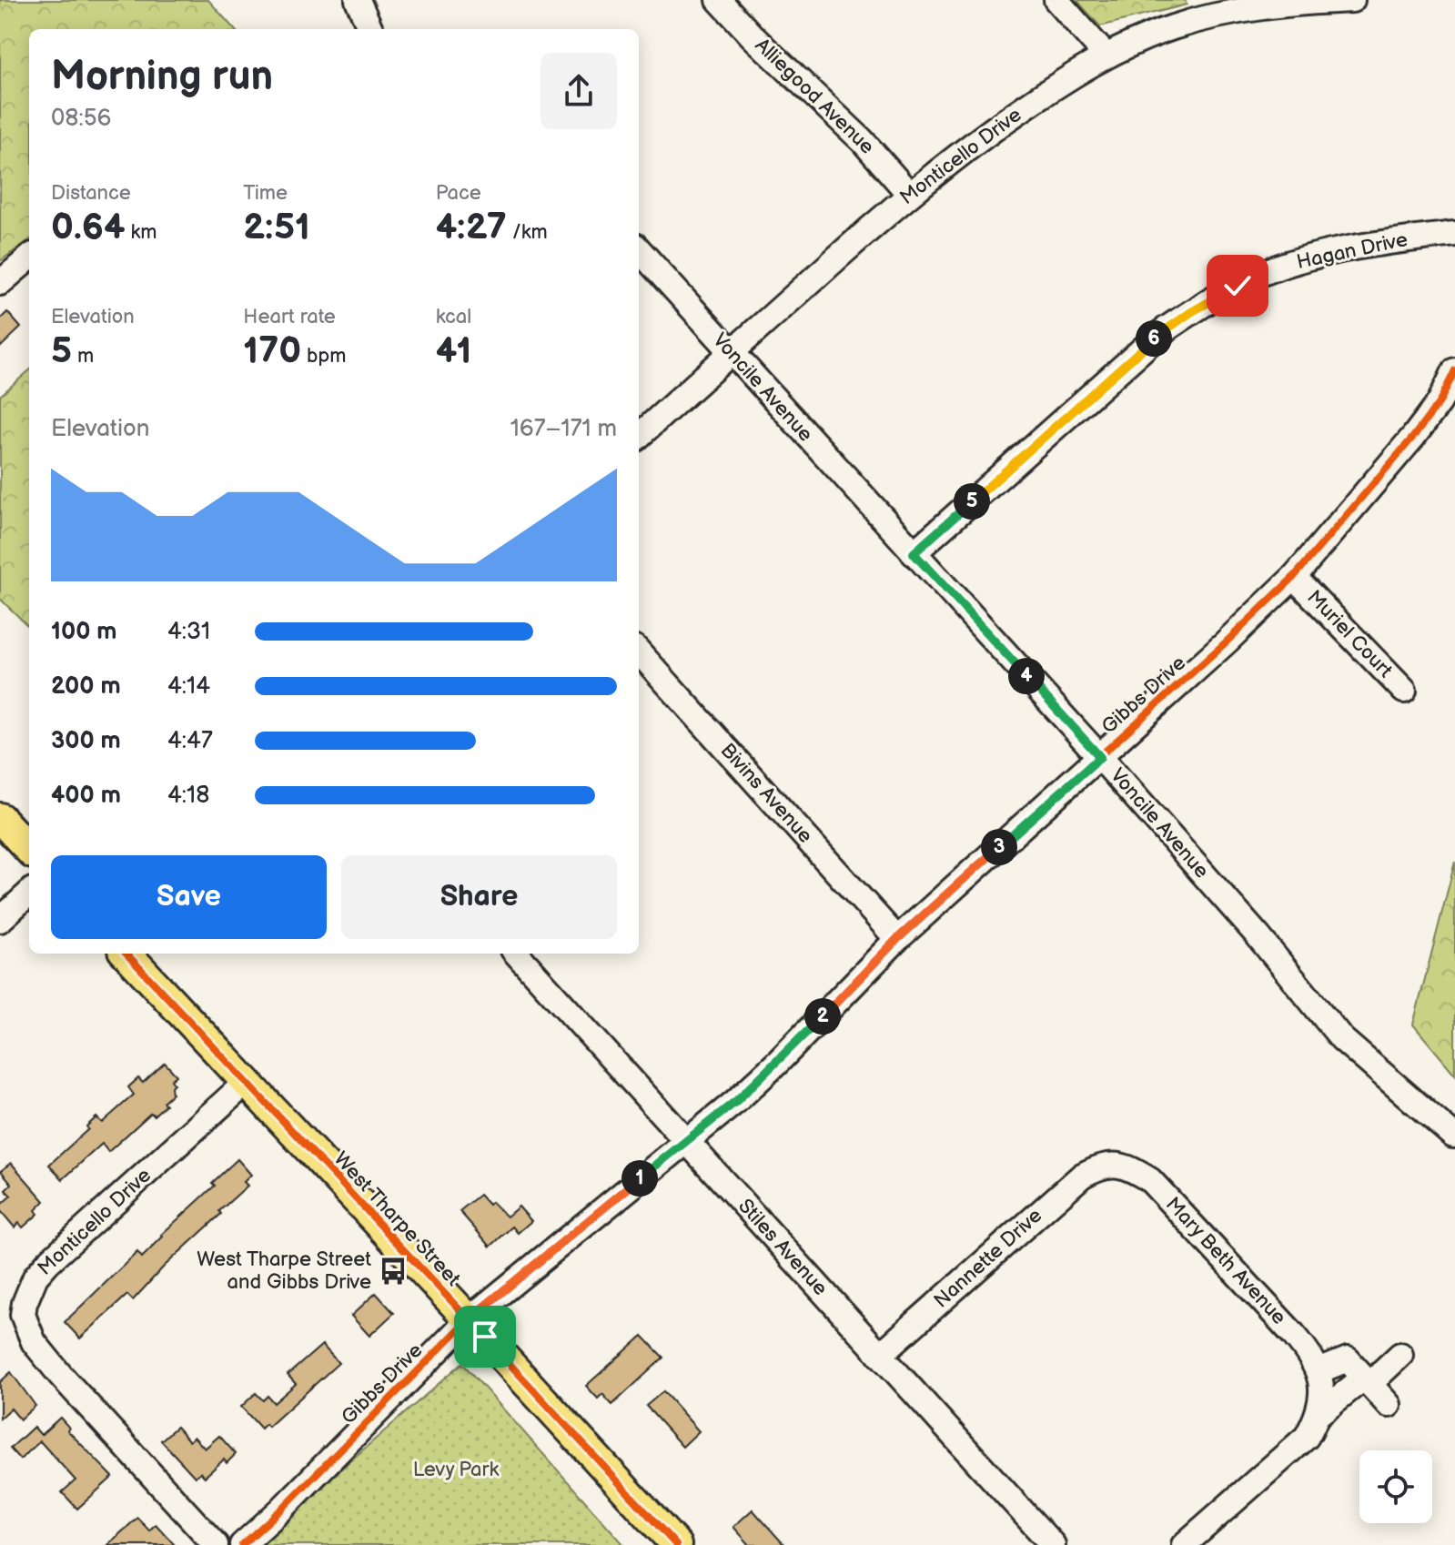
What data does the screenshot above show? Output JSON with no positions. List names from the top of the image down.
{
  "streets": {
    "main road": ["West Tharpe Street"],
    "street": [
      "Alliegood Avenue",
      "Monticello Drive",
      "Hagan Drive",
      "Voncile Avenue",
      "Muriel Court",
      "Gibbs Drive",
      "Bivins Avenue",
      "Stiles Avenue",
      "Nannette Drive",
      "Mary Beth Avenue"
    ]
  },
  "crossings": [
    ["Alliegood Avenue", "Monticello Drive"],
    ["Monticello Drive", "Voncile Avenue"],
    ["Monticello Drive", "West Tharpe Street"],
    ["Hagan Drive", "Voncile Avenue"],
    ["Voncile Avenue", "Gibbs Drive"],
    ["Muriel Court", "Gibbs Drive"],
    ["Gibbs Drive", "Bivins Avenue"],
    ["Gibbs Drive", "West Tharpe Street"],
    ["Gibbs Drive", "Stiles Avenue"],
    ["Stiles Avenue", "Nannette Drive"],
    ["Nannette Drive", "Mary Beth Avenue"]
  ],
  "parks": ["Levy Park"],
  "places": {
    "bus stop": ["West Tharpe Street and Gibbs Drive"]
  },
  "page": {
    "heading": ["Morning run", "08:56"],
    "stats": [
      ["Distance", "0.64 km"],
      ["Time", "2:51"],
      ["Pace", "4:27 /km"],
      ["Elevation", "5 m"],
      ["Heart rate", "170 bpm"],
      ["kcal", "41"]
    ],
    "pins": [
      "6",
      "5",
      "4",
      "3",
      "2",
      "1"
    ],
    "chart": ["Elevation", "167–171 m"],
    "list": [
      {
        "name": "100 m",
        "note": "4:31"
      },
      {
        "name": "200 m",
        "note": "4:14"
      },
      {
        "name": "300 m",
        "note": "4:47"
      },
      {
        "name": "400 m",
        "note": "4:18"
      }
    ],
    "buttons": ["Save", "Share"]
  }
}
